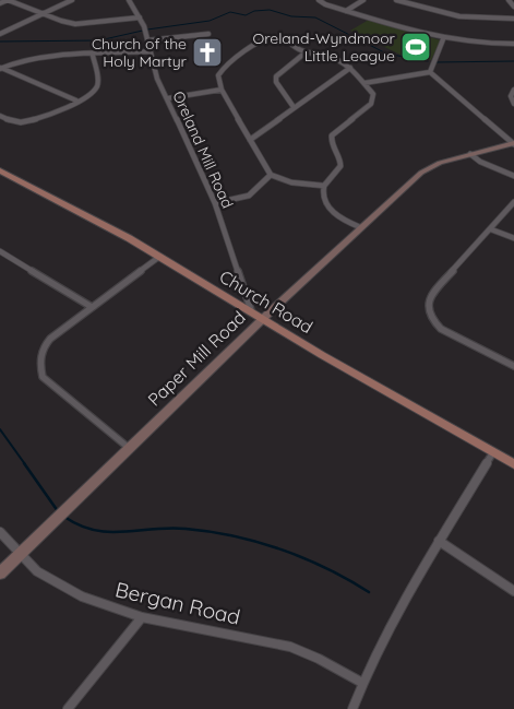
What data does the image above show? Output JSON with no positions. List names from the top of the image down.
{
  "streets": {
    "main road": ["Church Road", "Paper Mill Road"],
    "street": ["Oreland Mill Road", "Bergan Road"]
  },
  "crossings": [
    ["Oreland Mill Road", "Church Road"],
    ["Church Road", "Paper Mill Road"],
    ["Paper Mill Road", "Bergan Road"]
  ],
  "places": {
    "sports": ["Oreland-Wyndmoor Little League"],
    "church": ["Church of the Holy Martyr"]
  }
}
